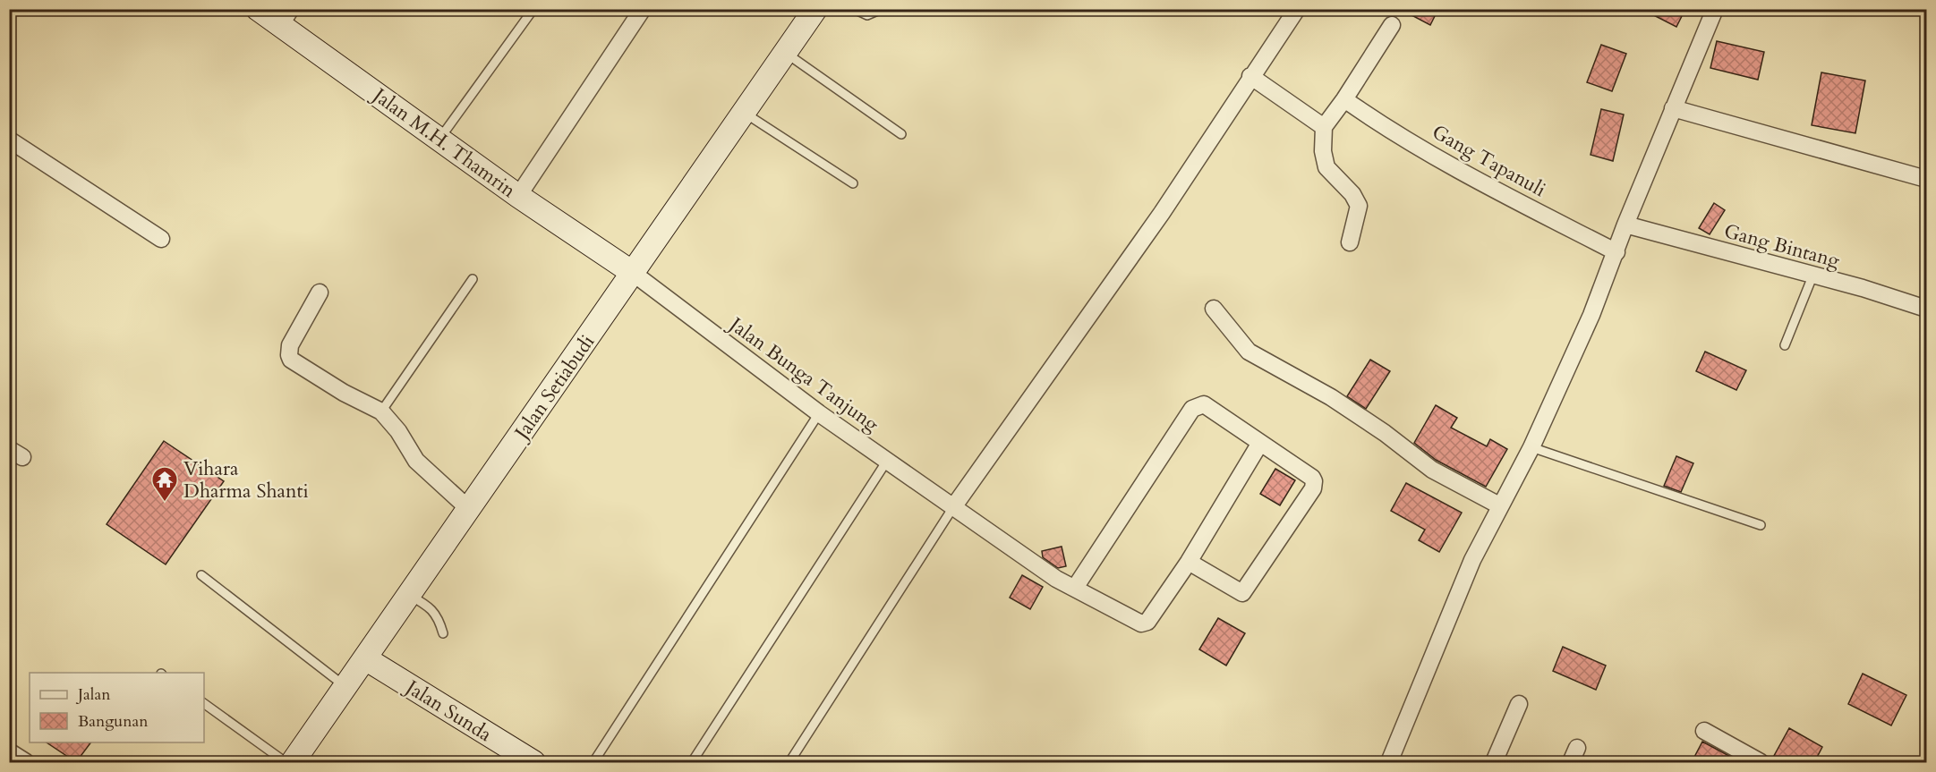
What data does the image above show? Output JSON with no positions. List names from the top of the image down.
{
  "streets": {
    "street": [
      "Jalan M.H. Thamrin",
      "Gang Tapanuli",
      "Gang Bintang",
      "Jalan Bunga Tanjung",
      "Jalan Setiabudi",
      "Jalan Sunda"
    ]
  },
  "crossings": [
    ["Jalan M.H. Thamrin", "Jalan Bunga Tanjung"],
    ["Jalan M.H. Thamrin", "Jalan Setiabudi"],
    ["Jalan Bunga Tanjung", "Jalan Setiabudi"],
    ["Jalan Setiabudi", "Jalan Sunda"]
  ],
  "places": {
    "temple": ["Vihara Dharma Shanti"]
  },
  "legend": ["Jalan", "Bangunan"]
}
